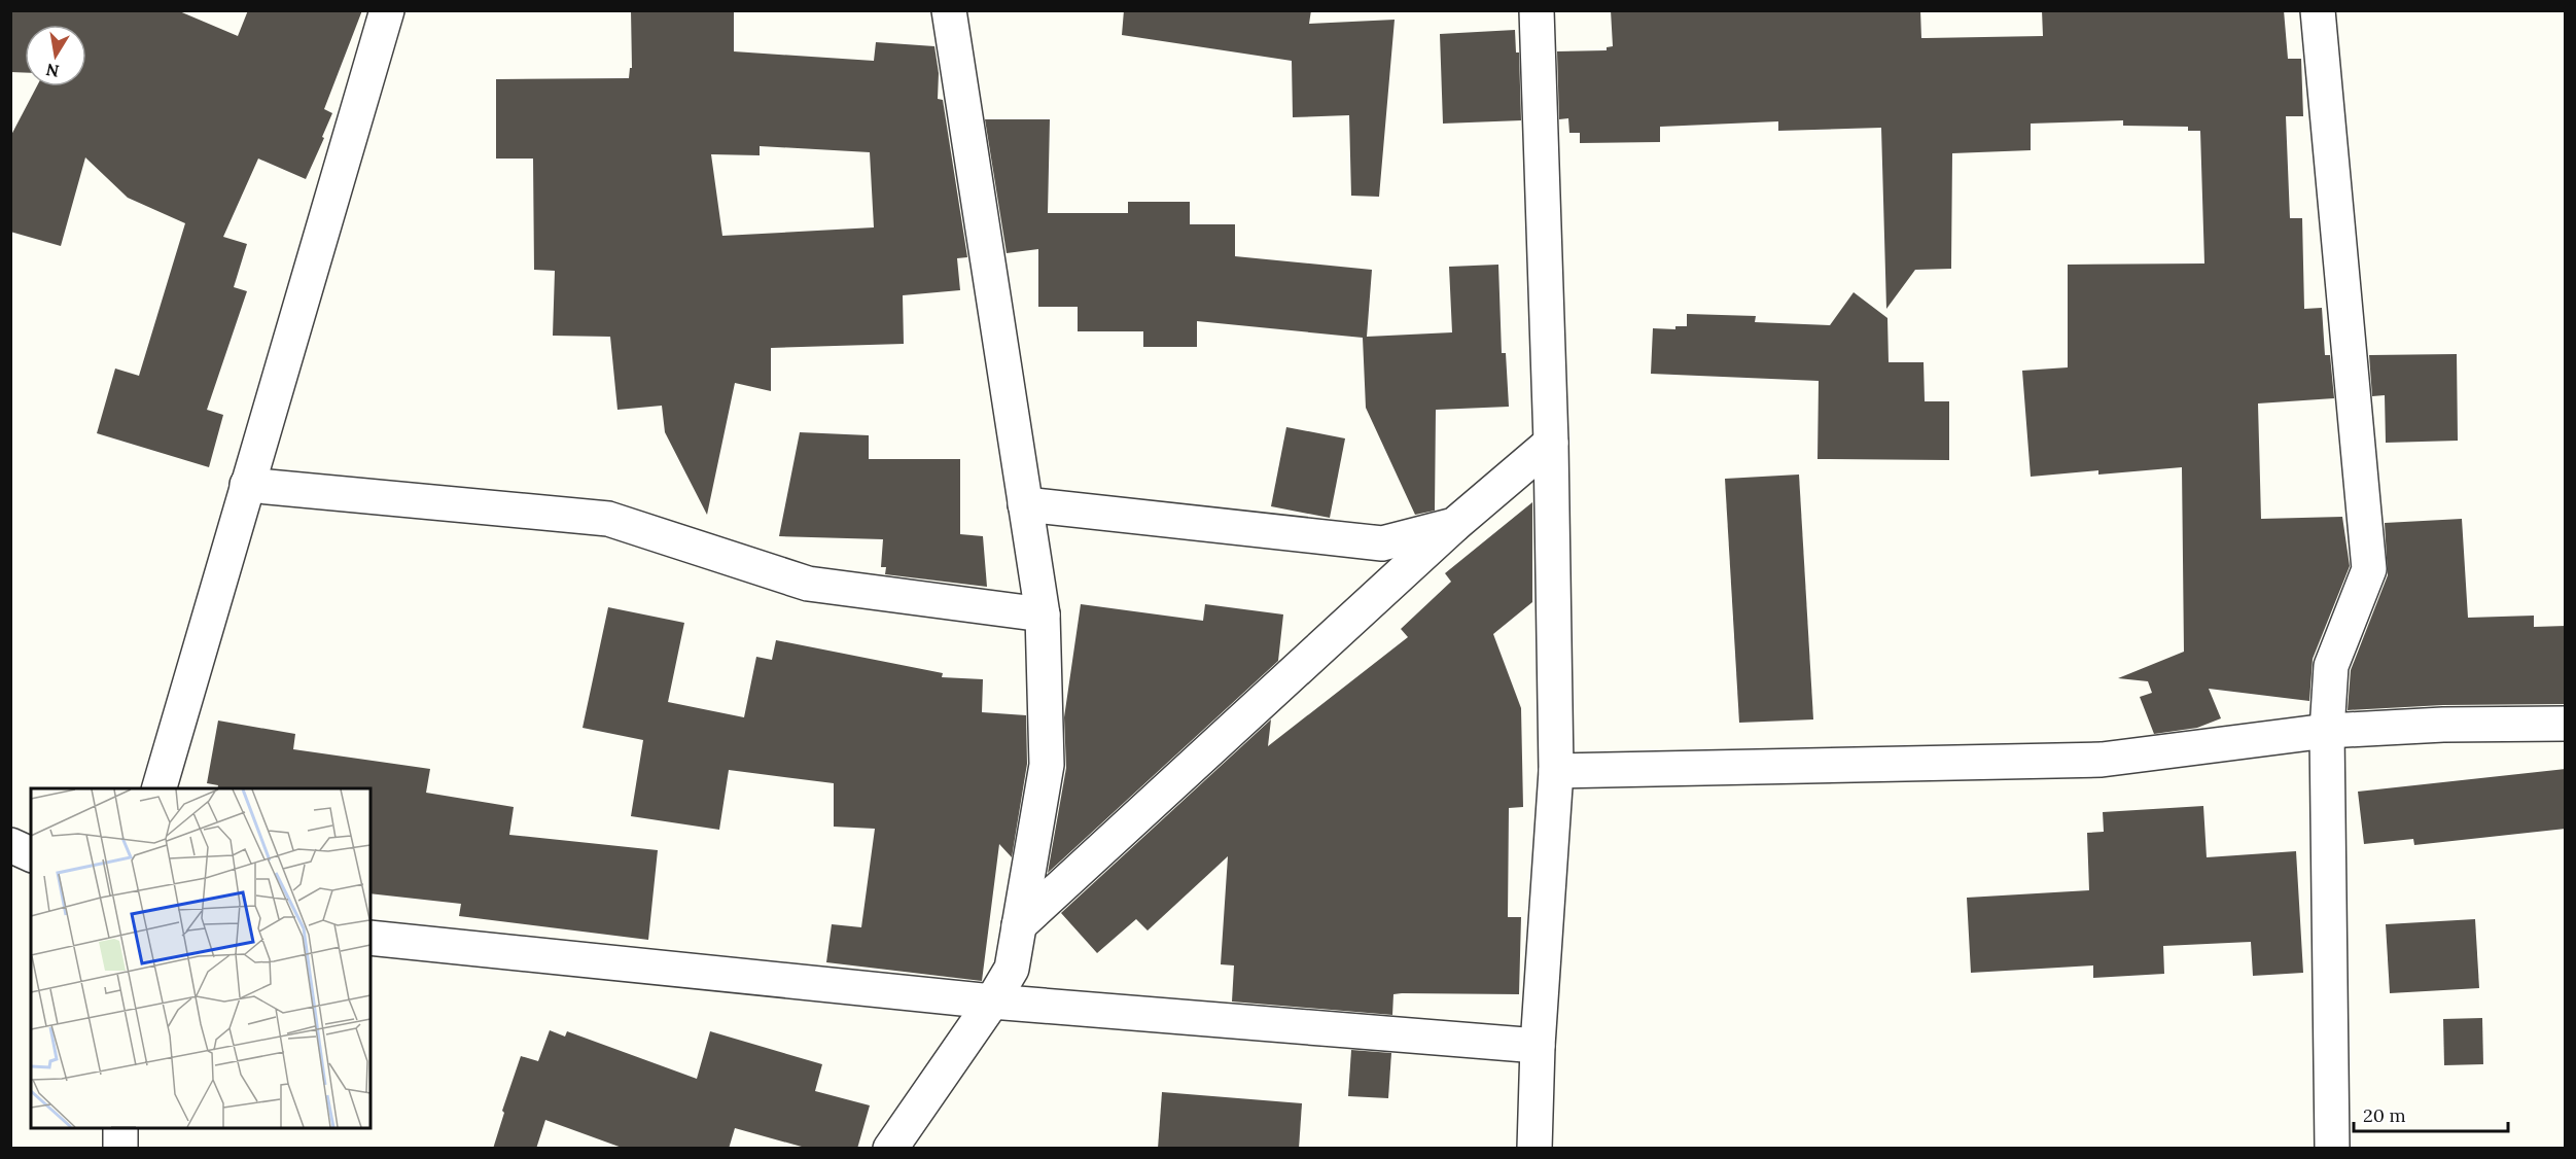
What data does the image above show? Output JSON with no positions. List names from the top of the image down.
{
  "scale_bar": "20 m",
  "north": "bottom"
}
